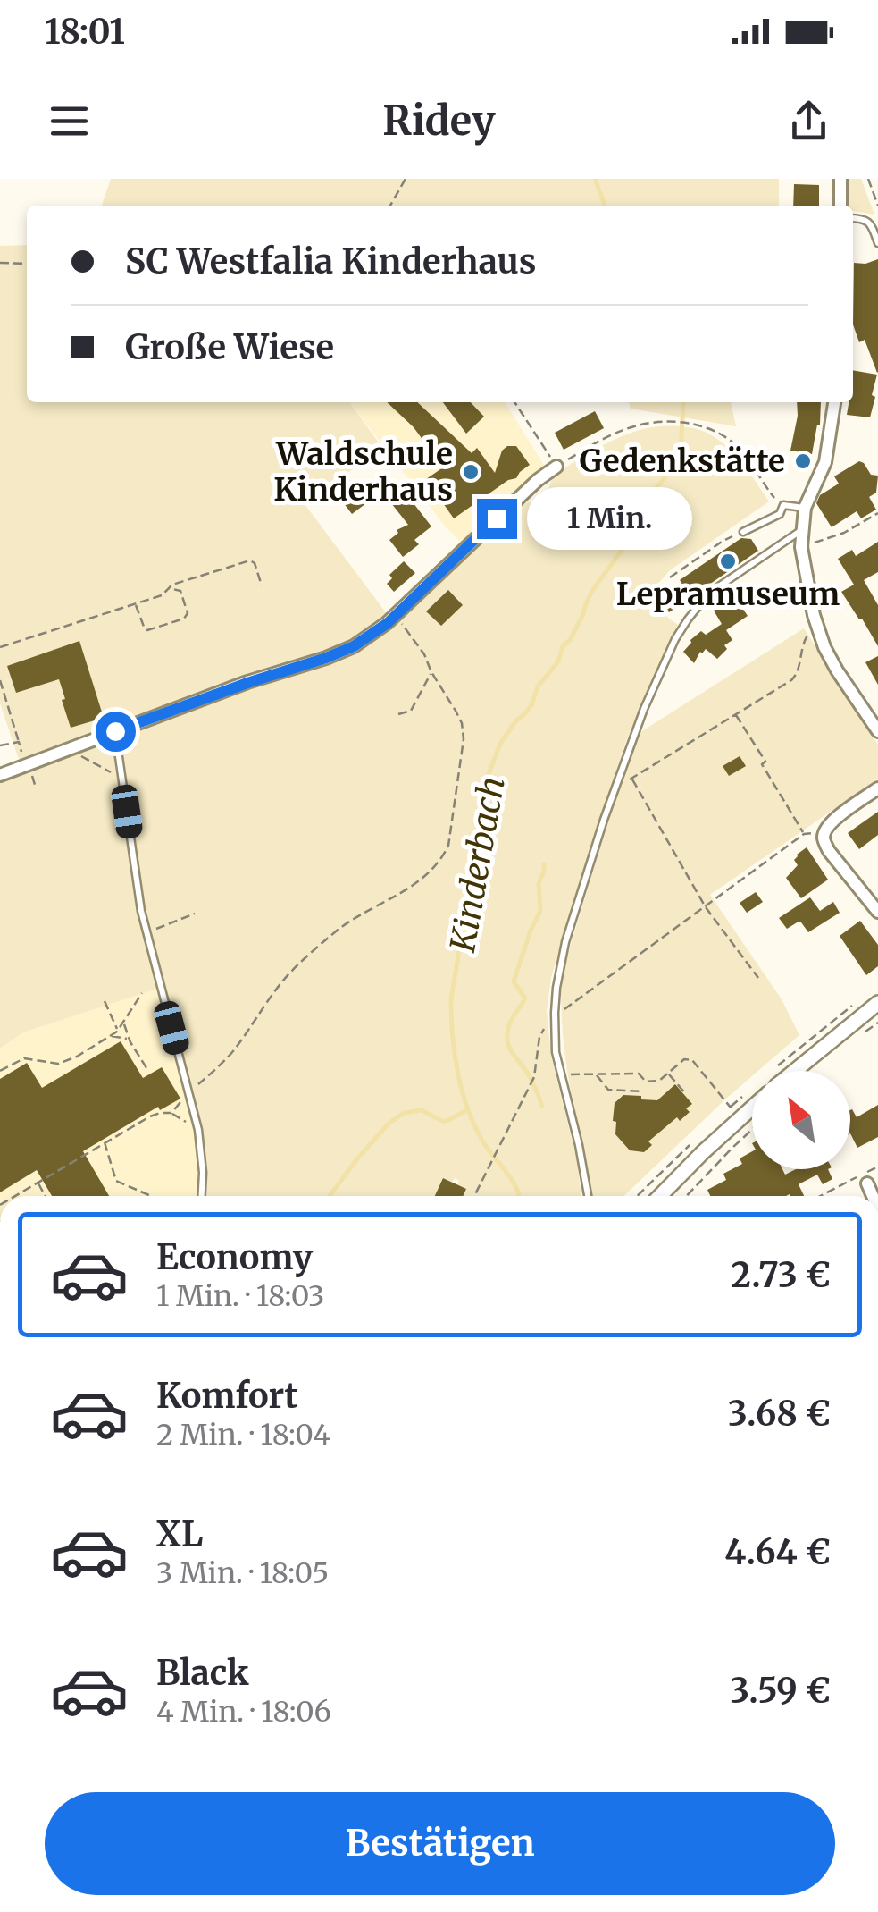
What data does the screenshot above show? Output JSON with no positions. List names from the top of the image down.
{
  "water": ["Kinderbach"],
  "places": ["Gedenkstätte", "Waldschule Kinderhaus", "Lepramuseum"],
  "north": "top left",
  "page": {
    "status": "18:01",
    "header": "Ridey",
    "banner": ["SC Westfalia Kinderhaus", "Große Wiese"],
    "bubble": "1 Min.",
    "list": [
      {
        "name": "Economy",
        "note": "1 Min. · 18:03",
        "value": "2.73 €"
      },
      {
        "name": "Komfort",
        "note": "2 Min. · 18:04",
        "value": "3.68 €"
      },
      {
        "name": "XL",
        "note": "3 Min. · 18:05",
        "value": "4.64 €"
      },
      {
        "name": "Black",
        "note": "4 Min. · 18:06",
        "value": "3.59 €"
      }
    ],
    "buttons": "Bestätigen"
  }
}
